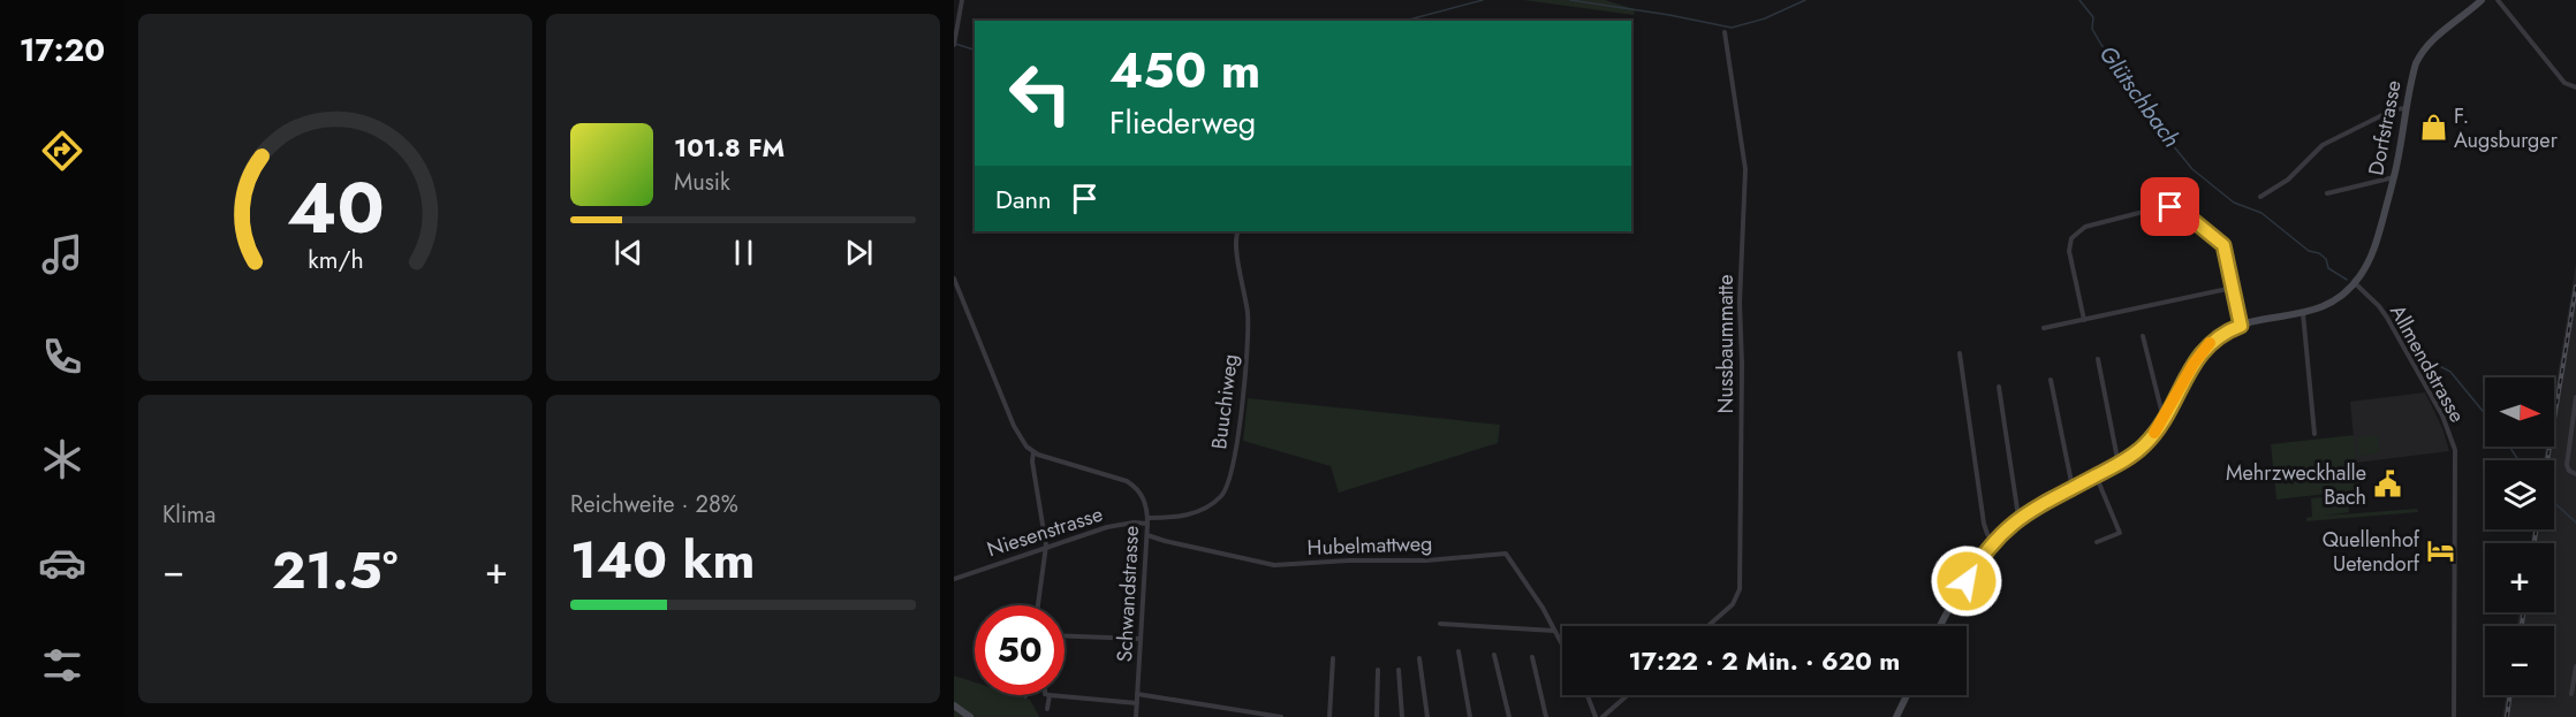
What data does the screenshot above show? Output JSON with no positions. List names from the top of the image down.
{
  "streets": {
    "main road": ["Dorfstrasse"],
    "street": [
      "Nussbaummatte",
      "Allmendstrasse",
      "Buuchiweg",
      "Niesenstrasse",
      "Hubelmattweg",
      "Schwandstrasse"
    ]
  },
  "crossings": [
    ["Dorfstrasse", "Allmendstrasse"],
    ["Buuchiweg", "Niesenstrasse"],
    ["Buuchiweg", "Schwandstrasse"],
    ["Niesenstrasse", "Schwandstrasse"],
    ["Hubelmattweg", "Schwandstrasse"]
  ],
  "water": ["Glütschbach"],
  "places": {
    "shop": ["F. Augsburger"],
    "public building": ["Mehrzweckhalle Bach"],
    "hotel": ["Quellenhof Uetendorf"]
  },
  "north": "right",
  "page": {
    "tabs": "17:20",
    "turn": ["450 m", "Fliederweg"],
    "song": ["101.8 FM", "Musik"],
    "then": "Dann",
    "map_buttons": ["+", "−"],
    "tile": [
      "Klima",
      ["Reichweite · 28%", "140 km"]
    ],
    "heat": ["−", "21.5°", "+"],
    "limit": "50",
    "trip": "17:22 · 2 Min. · 620 m",
    "gauge": ["40", "km/h"]
  }
}
